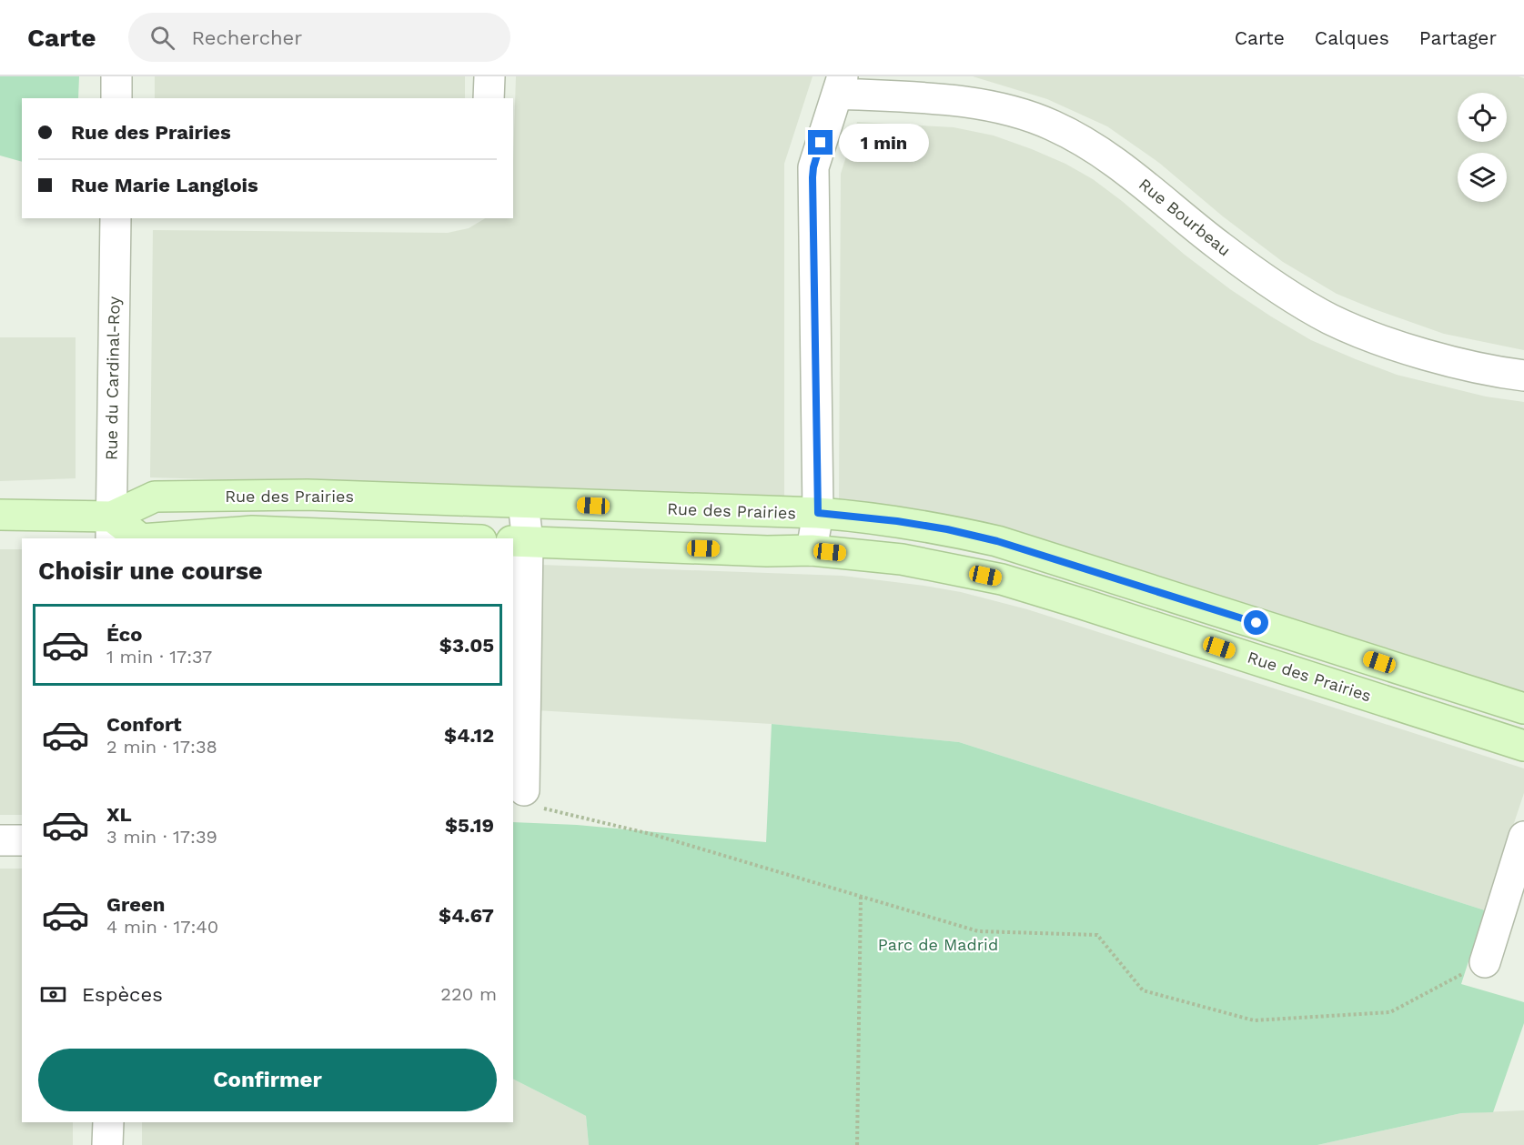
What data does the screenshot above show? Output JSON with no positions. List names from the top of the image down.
{
  "streets": {
    "street": ["Rue Bourbeau", "Rue du Cardinal-Roy", "Rue des Prairies"]
  },
  "crossings": [
    ["Rue du Cardinal-Roy", "Rue des Prairies"]
  ],
  "parks": ["Parc de Madrid"],
  "page": {
    "header": "Carte",
    "search": "Rechercher",
    "nav": ["Carte", "Calques", "Partager"],
    "banner": ["Rue des Prairies", "Rue Marie Langlois"],
    "bubble": "1 min",
    "heading": "Choisir une course",
    "list": [
      {
        "name": "Éco",
        "note": "1 min · 17:37",
        "value": "$3.05"
      },
      {
        "name": "Confort",
        "note": "2 min · 17:38",
        "value": "$4.12"
      },
      {
        "name": "XL",
        "note": "3 min · 17:39",
        "value": "$5.19"
      },
      {
        "name": "Green",
        "note": "4 min · 17:40",
        "value": "$4.67"
      }
    ],
    "pay": ["Espèces", "220 m"],
    "buttons": "Confirmer"
  }
}
